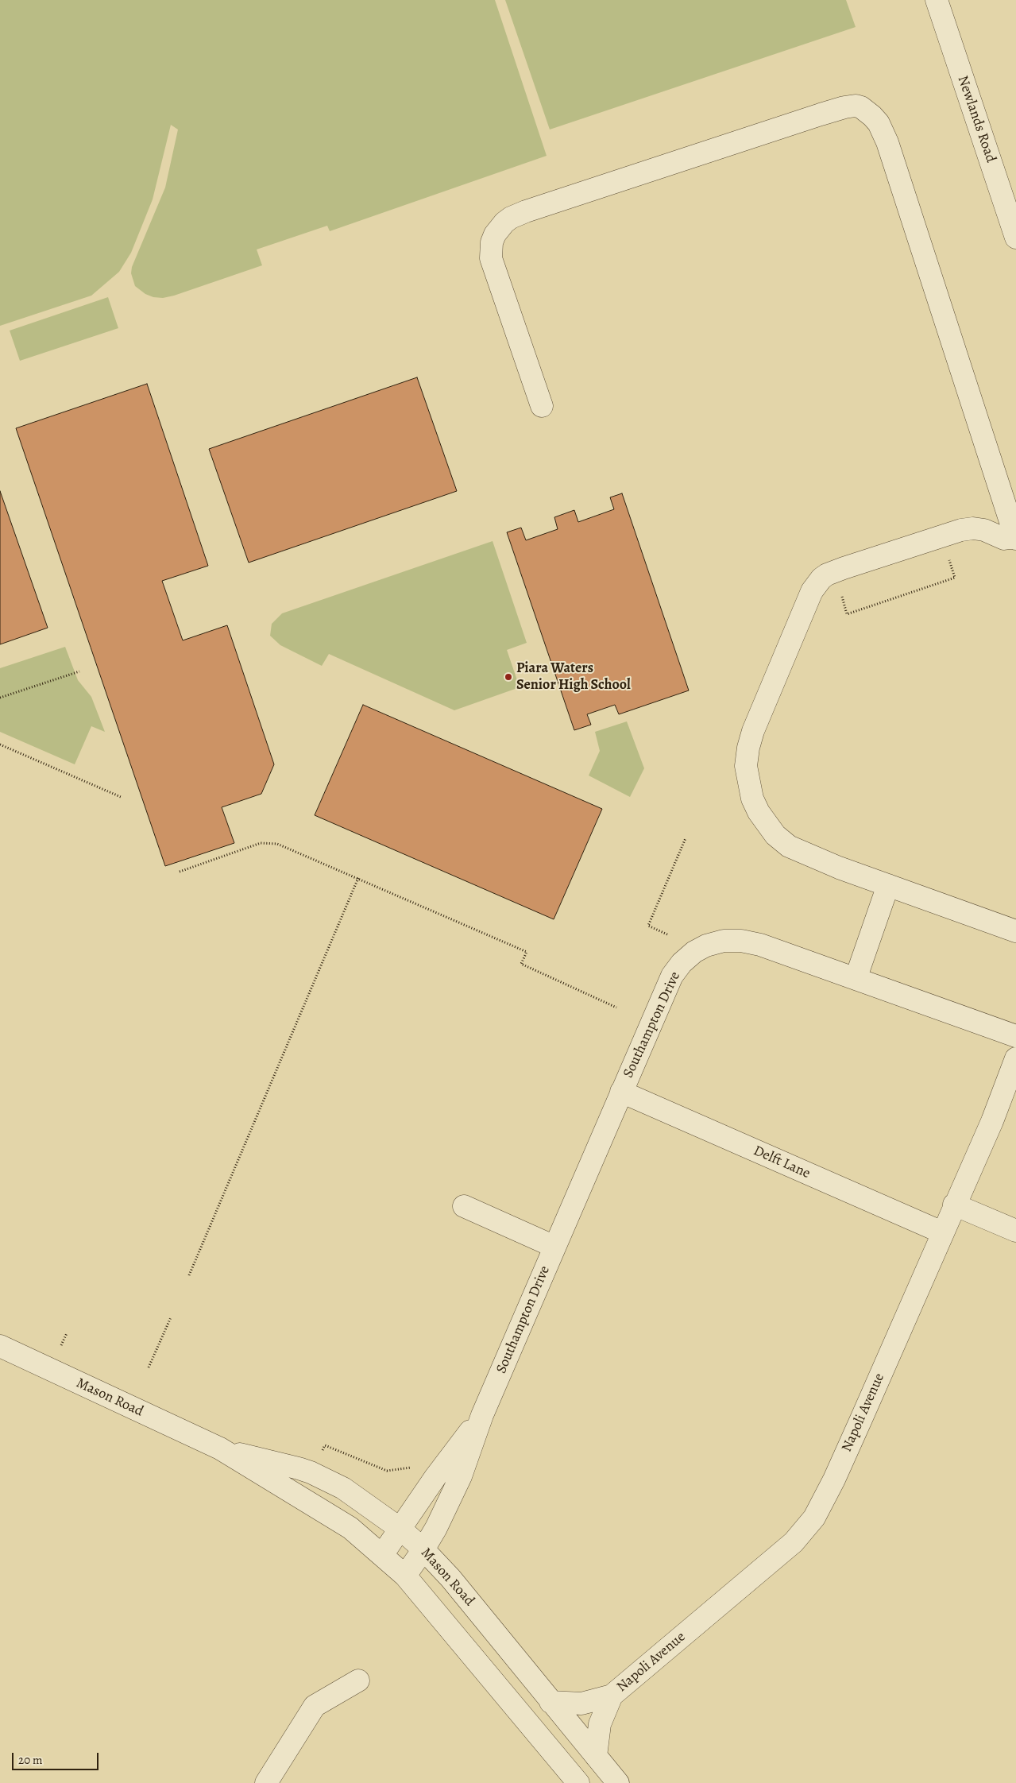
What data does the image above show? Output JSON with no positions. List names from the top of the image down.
{
  "streets": {
    "street": [
      "Newlands Road",
      "Southampton Drive",
      "Delft Lane",
      "Mason Road",
      "Napoli Avenue"
    ]
  },
  "crossings": [
    ["Southampton Drive", "Delft Lane"],
    ["Southampton Drive", "Mason Road"],
    ["Delft Lane", "Napoli Avenue"],
    ["Mason Road", "Napoli Avenue"]
  ],
  "places": ["Piara Waters Senior High School"],
  "scale_bar": "20 m"
}
